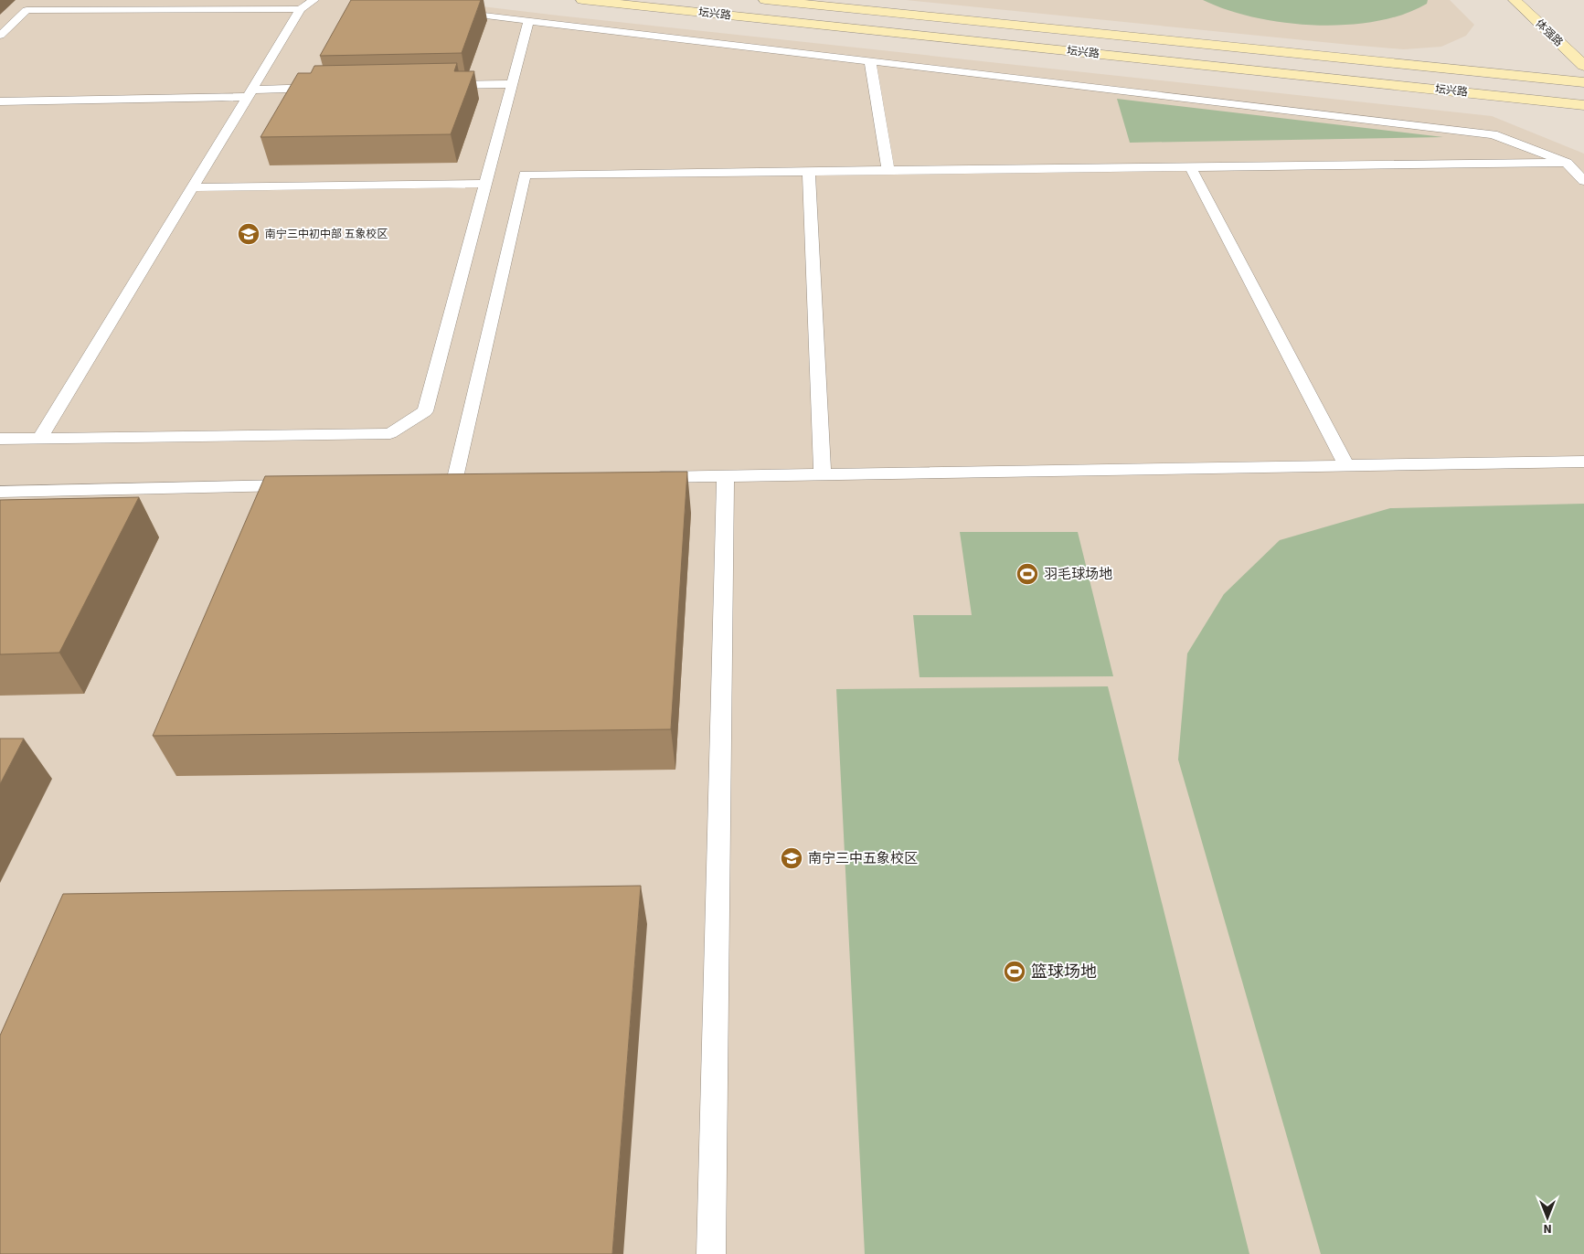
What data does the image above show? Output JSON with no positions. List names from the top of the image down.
{
  "streets": {
    "street": ["坛兴路", "体强路"]
  },
  "places": {
    "school or university": ["南宁三中初中部 五象校区", "南宁三中五象校区"],
    "sports": ["羽毛球场地", "篮球场地"]
  },
  "north": "bottom"
}
